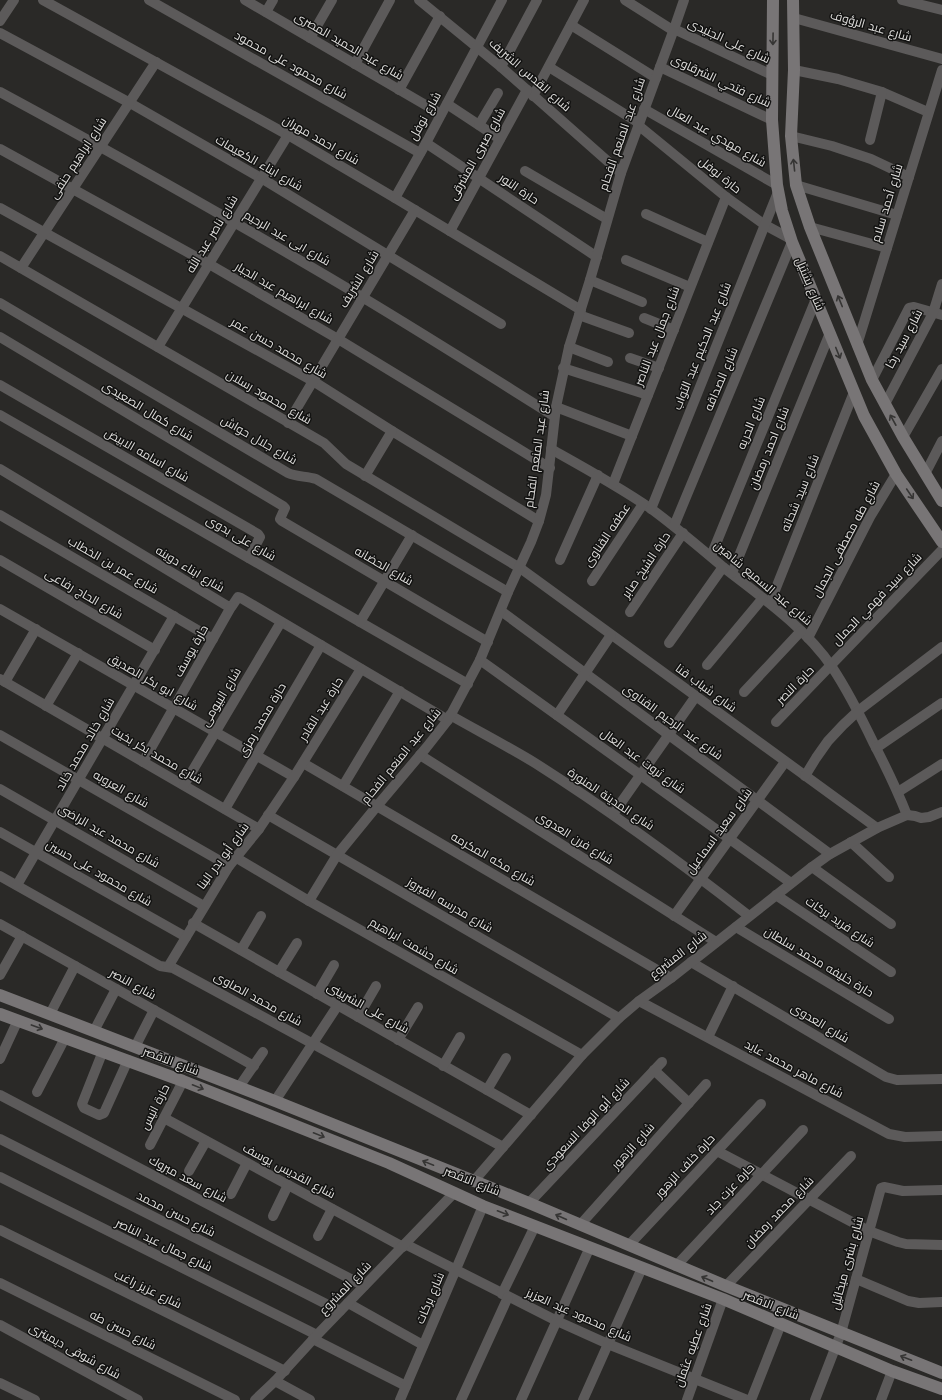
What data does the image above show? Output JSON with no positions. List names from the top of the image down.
{
  "streets": {
    "street": [
      "شارع عبد الرؤوف",
      "شارع على الجنيدى",
      "شارع عبد الحميد المصرى",
      "شارع محمود على محمود",
      "شارع القدس الشريف",
      "شارع فتحي الشرقاوى",
      "شارع نوفل",
      "شارع عبد المنعم الفحام",
      "شارع مهدي عبد العال",
      "شارع احمد مهران",
      "شارع صبرى المشرقى",
      "شارع ابراهيم حنفى",
      "شارع ابناء الكعيمات",
      "حارة نوفل",
      "حارة النور",
      "شارع أحمد سلام",
      "شارع ناصر عبد الله",
      "شارع ابى عبد الرحيم",
      "شارع الشريف",
      "شارع بشتيل",
      "شارع ابراهيم عبد الجبار",
      "شارع جمال عبد الناصر",
      "شارع سيد رخا",
      "شارع عبد الحكيم عبد التواب",
      "شارع محمد حسن عمر",
      "شارع الصداقه",
      "شارع محمود رسلان",
      "شارع كمال الصعيدى",
      "شارع الحريه",
      "شارع جلال حواش",
      "شارع احمد رمضان",
      "شارع اسامه الابيض",
      "شارع سيد شحاته",
      "عطفه القناوى",
      "شارع على بدوى",
      "شارع طه مصطفى الجمال",
      "شارع عمر بن الخطاب",
      "حارة الشيخ صابر",
      "شارع الحضانه",
      "شارع ابناء دوينه",
      "شارع عبد السميع شاهين",
      "شارع الحاج رفاعى",
      "شارع سيد فهمي الجمال",
      "حارة يوسف",
      "شارع ابو بكر الصديق",
      "حارة النصر",
      "شارع شباب قنا",
      "شارع البيومى",
      "حارة عبد القادر",
      "حارة محمد رمزى",
      "شارع عبد الرحيم القناوى",
      "شارع خالد محمد خالد",
      "شارع محمد بكر بخيت",
      "شارع ثروت عبد العال",
      "شارع العروبه",
      "شارع المدينة المنورة",
      "شارع سعيد اسماعيل",
      "شارع محمد عبد الراضى",
      "شارع فرن العدوى",
      "شارع أبو بدر البنا",
      "شارع مكه المكرمه",
      "شارع محمود على حسين",
      "شارع مدرسه الفيروز",
      "شارع فريد بركات",
      "شارع حشمت ابراهيم",
      "شارع المشروع",
      "حارة خليفه محمد سلطان",
      "شارع النصر",
      "شارع محمد الصاوى",
      "شارع على الشربينى",
      "شارع العدوى",
      "شارع الاقصر",
      "شارع ماهر محمد عايد",
      "حارة انيس",
      "شارع أبو الوفا السعودى",
      "شارع الزهور",
      "حارة خلف الزهور",
      "شارع القديس يوسف",
      "شارع سعد مبروك",
      "حارة عزت جاد",
      "شارع محمد رمضان",
      "شارع حسن محمد",
      "شارع بشرى ميخائيل",
      "شارع عزيز راغب",
      "شارع بركات",
      "شارع محمود عبد العزيز",
      "شارع حسن طه",
      "شارع عطيه عثمان",
      "شارع شوقى ديميترى"
    ]
  },
  "crossings": [
    ["شارع عبد الرؤوف", "شارع بشتيل"],
    ["شارع على الجنيدى", "شارع عبد المنعم الفحام"],
    ["شارع على الجنيدى", "شارع بشتيل"],
    ["شارع عبد الحميد المصرى", "شارع نوفل"],
    ["شارع محمود على محمود", "شارع نوفل"],
    ["شارع القدس الشريف", "شارع نوفل"],
    ["شارع القدس الشريف", "شارع عبد المنعم الفحام"],
    ["شارع القدس الشريف", "شارع صبرى المشرقى"],
    ["شارع فتحي الشرقاوى", "شارع عبد المنعم الفحام"],
    ["شارع فتحي الشرقاوى", "شارع بشتيل"],
    ["شارع نوفل", "شارع احمد مهران"],
    ["شارع نوفل", "حارة النور"],
    ["شارع عبد المنعم الفحام", "شارع مهدي عبد العال"],
    ["شارع عبد المنعم الفحام", "شارع احمد مهران"],
    ["شارع عبد المنعم الفحام", "حارة نوفل"],
    ["شارع عبد المنعم الفحام", "حارة النور"],
    ["شارع عبد المنعم الفحام", "شارع ابى عبد الرحيم"],
    ["شارع عبد المنعم الفحام", "شارع ابراهيم عبد الجبار"],
    ["شارع عبد المنعم الفحام", "شارع محمد حسن عمر"],
    ["شارع عبد المنعم الفحام", "شارع محمود رسلان"],
    ["شارع عبد المنعم الفحام", "شارع جلال حواش"],
    ["شارع عبد المنعم الفحام", "شارع على بدوى"],
    ["شارع عبد المنعم الفحام", "شارع الحضانه"],
    ["شارع عبد المنعم الفحام", "شارع ابناء دوينه"],
    ["شارع عبد المنعم الفحام", "شارع عبد السميع شاهين"],
    ["شارع عبد المنعم الفحام", "شارع شباب قنا"],
    ["شارع عبد المنعم الفحام", "شارع عبد الرحيم القناوى"],
    ["شارع عبد المنعم الفحام", "شارع ثروت عبد العال"],
    ["شارع عبد المنعم الفحام", "شارع المدينة المنورة"],
    ["شارع عبد المنعم الفحام", "شارع فرن العدوى"],
    ["شارع عبد المنعم الفحام", "شارع مكه المكرمه"],
    ["شارع عبد المنعم الفحام", "شارع مدرسه الفيروز"],
    ["شارع عبد المنعم الفحام", "شارع حشمت ابراهيم"],
    ["شارع مهدي عبد العال", "شارع بشتيل"],
    ["شارع مهدي عبد العال", "شارع عبد الحكيم عبد التواب"],
    ["شارع احمد مهران", "شارع صبرى المشرقى"],
    ["شارع احمد مهران", "شارع ابراهيم حنفى"],
    ["شارع احمد مهران", "شارع ناصر عبد الله"],
    ["شارع احمد مهران", "شارع الشريف"],
    ["شارع صبرى المشرقى", "حارة نوفل"],
    ["شارع صبرى المشرقى", "حارة النور"],
    ["شارع ابراهيم حنفى", "شارع ابناء الكعيمات"],
    ["شارع ابراهيم حنفى", "شارع ابى عبد الرحيم"],
    ["شارع ابراهيم حنفى", "شارع ابراهيم عبد الجبار"],
    ["شارع ابراهيم حنفى", "شارع محمد حسن عمر"],
    ["شارع ابراهيم حنفى", "شارع محمود رسلان"],
    ["شارع ابناء الكعيمات", "شارع ناصر عبد الله"],
    ["شارع ابناء الكعيمات", "شارع الشريف"],
    ["حارة نوفل", "شارع بشتيل"],
    ["حارة نوفل", "شارع جمال عبد الناصر"],
    ["حارة نوفل", "شارع عبد الحكيم عبد التواب"],
    ["حارة نوفل", "شارع الصداقه"],
    ["شارع أحمد سلام", "شارع بشتيل"],
    ["شارع ناصر عبد الله", "شارع ابى عبد الرحيم"],
    ["شارع ناصر عبد الله", "شارع ابراهيم عبد الجبار"],
    ["شارع ناصر عبد الله", "شارع محمد حسن عمر"],
    ["شارع ناصر عبد الله", "شارع محمود رسلان"],
    ["شارع ابى عبد الرحيم", "شارع الشريف"],
    ["شارع ابى عبد الرحيم", "شارع جمال عبد الناصر"],
    ["شارع الشريف", "شارع ابراهيم عبد الجبار"],
    ["شارع الشريف", "شارع محمد حسن عمر"],
    ["شارع الشريف", "شارع محمود رسلان"],
    ["شارع بشتيل", "شارع سيد رخا"],
    ["شارع بشتيل", "شارع عبد الحكيم عبد التواب"],
    ["شارع بشتيل", "شارع الصداقه"],
    ["شارع بشتيل", "شارع الحريه"],
    ["شارع بشتيل", "شارع احمد رمضان"],
    ["شارع بشتيل", "شارع سيد شحاته"],
    ["شارع بشتيل", "شارع طه مصطفى الجمال"],
    ["شارع جمال عبد الناصر", "شارع عبد السميع شاهين"],
    ["شارع جمال عبد الناصر", "شارع المشروع"],
    ["شارع جمال عبد الناصر", "شارع بركات"],
    ["شارع عبد الحكيم عبد التواب", "عطفه القناوى"],
    ["شارع عبد الحكيم عبد التواب", "شارع عبد السميع شاهين"],
    ["شارع الصداقه", "شارع عبد السميع شاهين"],
    ["شارع محمود رسلان", "شارع شباب قنا"],
    ["شارع كمال الصعيدى", "شارع الحضانه"],
    ["شارع الحريه", "شارع عبد السميع شاهين"],
    ["شارع احمد رمضان", "شارع عبد السميع شاهين"],
    ["شارع اسامه الابيض", "شارع على بدوى"],
    ["شارع سيد شحاته", "شارع عبد السميع شاهين"],
    ["عطفه القناوى", "شارع عبد السميع شاهين"],
    ["شارع طه مصطفى الجمال", "شارع عبد السميع شاهين"],
    ["شارع عمر بن الخطاب", "حارة يوسف"],
    ["شارع عمر بن الخطاب", "شارع خالد محمد خالد"],
    ["حارة الشيخ صابر", "شارع عبد السميع شاهين"],
    ["شارع ابناء دوينه", "حارة يوسف"],
    ["شارع ابناء دوينه", "شارع البيومى"],
    ["شارع ابناء دوينه", "حارة عبد القادر"],
    ["شارع ابناء دوينه", "حارة محمد رمزى"],
    ["شارع ابناء دوينه", "شارع المدينة المنورة"],
    ["شارع عبد السميع شاهين", "شارع سيد فهمي الجمال"],
    ["شارع عبد السميع شاهين", "حارة النصر"],
    ["شارع عبد السميع شاهين", "شارع المشروع"],
    ["شارع الحاج رفاعى", "شارع خالد محمد خالد"],
    ["شارع سيد فهمي الجمال", "حارة النصر"],
    ["حارة يوسف", "شارع ابو بكر الصديق"],
    ["حارة يوسف", "شارع محمد بكر بخيت"],
    ["شارع ابو بكر الصديق", "شارع البيومى"],
    ["شارع ابو بكر الصديق", "حارة محمد رمزى"],
    ["شارع ابو بكر الصديق", "شارع خالد محمد خالد"],
    ["شارع ابو بكر الصديق", "شارع أبو بدر البنا"],
    ["شارع شباب قنا", "شارع سعيد اسماعيل"],
    ["شارع شباب قنا", "شارع المشروع"],
    ["شارع البيومى", "شارع محمد بكر بخيت"],
    ["حارة عبد القادر", "شارع أبو بدر البنا"],
    ["حارة عبد القادر", "شارع مكه المكرمه"],
    ["حارة محمد رمزى", "شارع محمد بكر بخيت"],
    ["شارع عبد الرحيم القناوى", "شارع سعيد اسماعيل"],
    ["شارع عبد الرحيم القناوى", "شارع المشروع"],
    ["شارع خالد محمد خالد", "شارع محمد بكر بخيت"],
    ["شارع خالد محمد خالد", "شارع العروبه"],
    ["شارع خالد محمد خالد", "شارع محمد عبد الراضى"],
    ["شارع خالد محمد خالد", "شارع محمود على حسين"],
    ["شارع خالد محمد خالد", "شارع محمد الصاوى"],
    ["شارع محمد بكر بخيت", "شارع أبو بدر البنا"],
    ["شارع ثروت عبد العال", "شارع سعيد اسماعيل"],
    ["شارع ثروت عبد العال", "شارع المشروع"],
    ["شارع العروبه", "شارع أبو بدر البنا"],
    ["شارع العروبه", "شارع حشمت ابراهيم"],
    ["شارع المدينة المنورة", "شارع سعيد اسماعيل"],
    ["شارع المدينة المنورة", "شارع المشروع"],
    ["شارع سعيد اسماعيل", "شارع فرن العدوى"],
    ["شارع محمد عبد الراضى", "شارع أبو بدر البنا"],
    ["شارع فرن العدوى", "شارع المشروع"],
    ["شارع أبو بدر البنا", "شارع مكه المكرمه"],
    ["شارع أبو بدر البنا", "شارع محمود على حسين"],
    ["شارع أبو بدر البنا", "شارع مدرسه الفيروز"],
    ["شارع أبو بدر البنا", "شارع حشمت ابراهيم"],
    ["شارع أبو بدر البنا", "شارع محمد الصاوى"],
    ["شارع أبو بدر البنا", "شارع على الشربينى"],
    ["شارع مكه المكرمه", "شارع المشروع"],
    ["شارع مدرسه الفيروز", "شارع المشروع"],
    ["شارع فريد بركات", "شارع المشروع"],
    ["شارع حشمت ابراهيم", "شارع المشروع"],
    ["شارع المشروع", "حارة خليفه محمد سلطان"],
    ["شارع المشروع", "شارع محمد الصاوى"],
    ["شارع المشروع", "شارع على الشربينى"],
    ["شارع المشروع", "شارع العدوى"],
    ["شارع المشروع", "شارع الاقصر"],
    ["شارع المشروع", "شارع ماهر محمد عايد"],
    ["شارع المشروع", "شارع القديس يوسف"],
    ["شارع المشروع", "شارع سعد مبروك"],
    ["شارع المشروع", "شارع حسن محمد"],
    ["شارع المشروع", "شارع عزيز راغب"],
    ["شارع المشروع", "شارع محمود عبد العزيز"],
    ["شارع الاقصر", "حارة انيس"],
    ["شارع الاقصر", "شارع أبو الوفا السعودى"],
    ["شارع الاقصر", "شارع الزهور"],
    ["شارع الاقصر", "حارة خلف الزهور"],
    ["شارع الاقصر", "حارة عزت جاد"],
    ["شارع الاقصر", "شارع محمد رمضان"],
    ["شارع الاقصر", "شارع بشرى ميخائيل"],
    ["شارع الاقصر", "شارع بركات"],
    ["شارع الاقصر", "شارع عطيه عثمان"],
    ["حارة انيس", "شارع القديس يوسف"],
    ["شارع القديس يوسف", "شارع محمود عبد العزيز"],
    ["شارع بركات", "شارع محمود عبد العزيز"],
    ["شارع محمود عبد العزيز", "شارع عطيه عثمان"]
  ]
}
